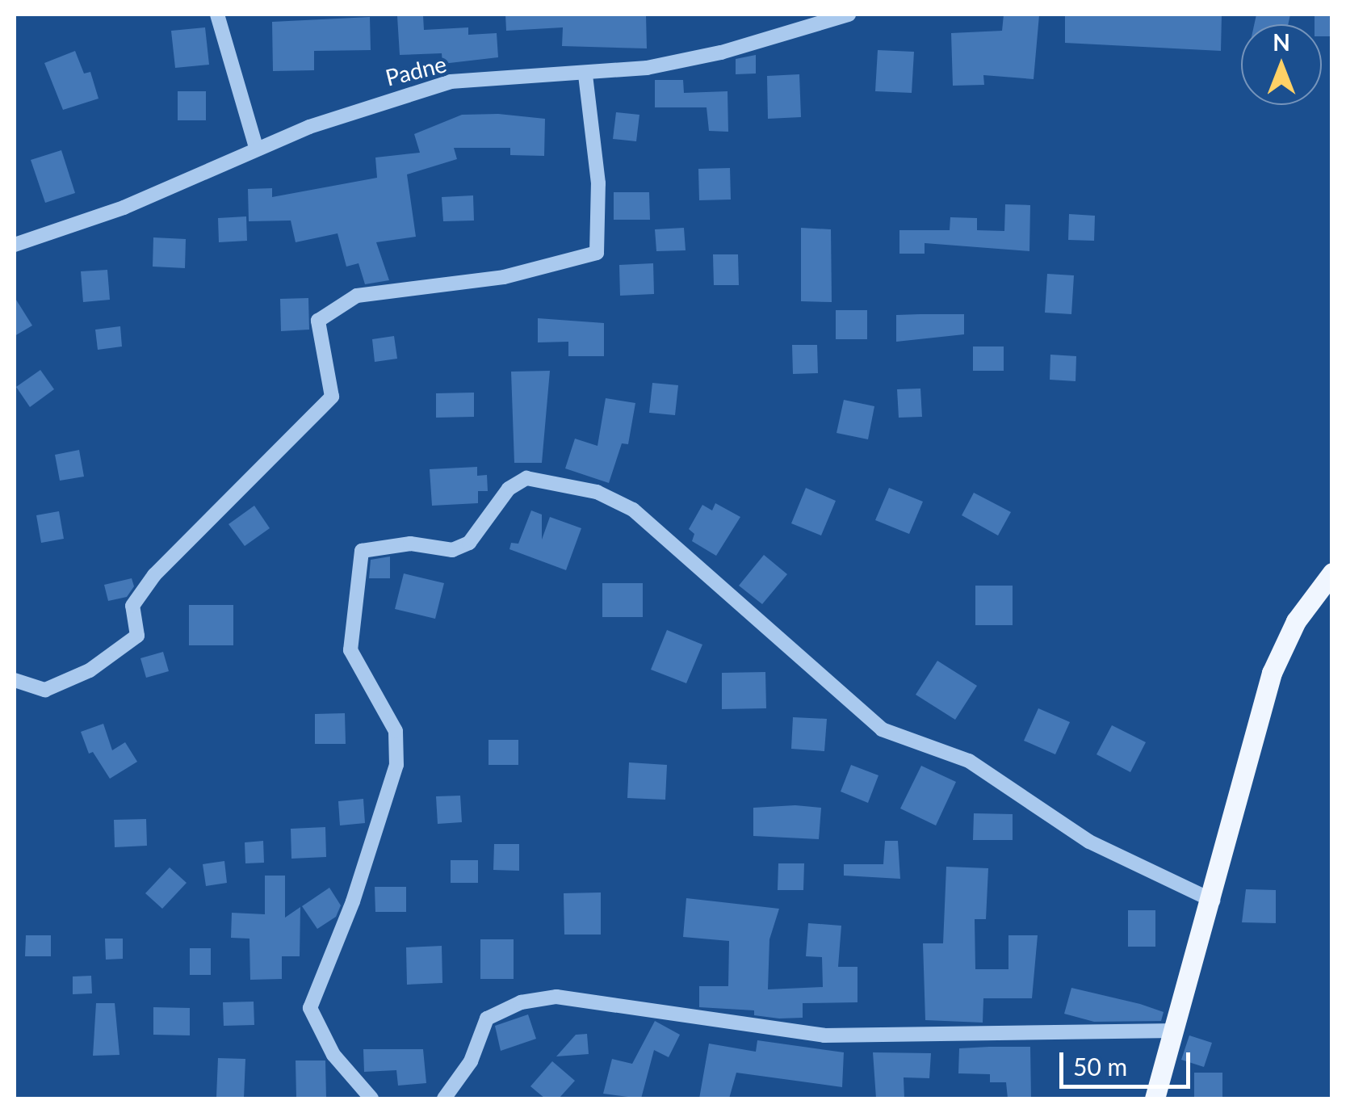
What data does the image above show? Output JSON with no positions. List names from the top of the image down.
{
  "streets": {
    "street": ["Padne"]
  },
  "scale_bar": "50 m",
  "north": "top"
}
